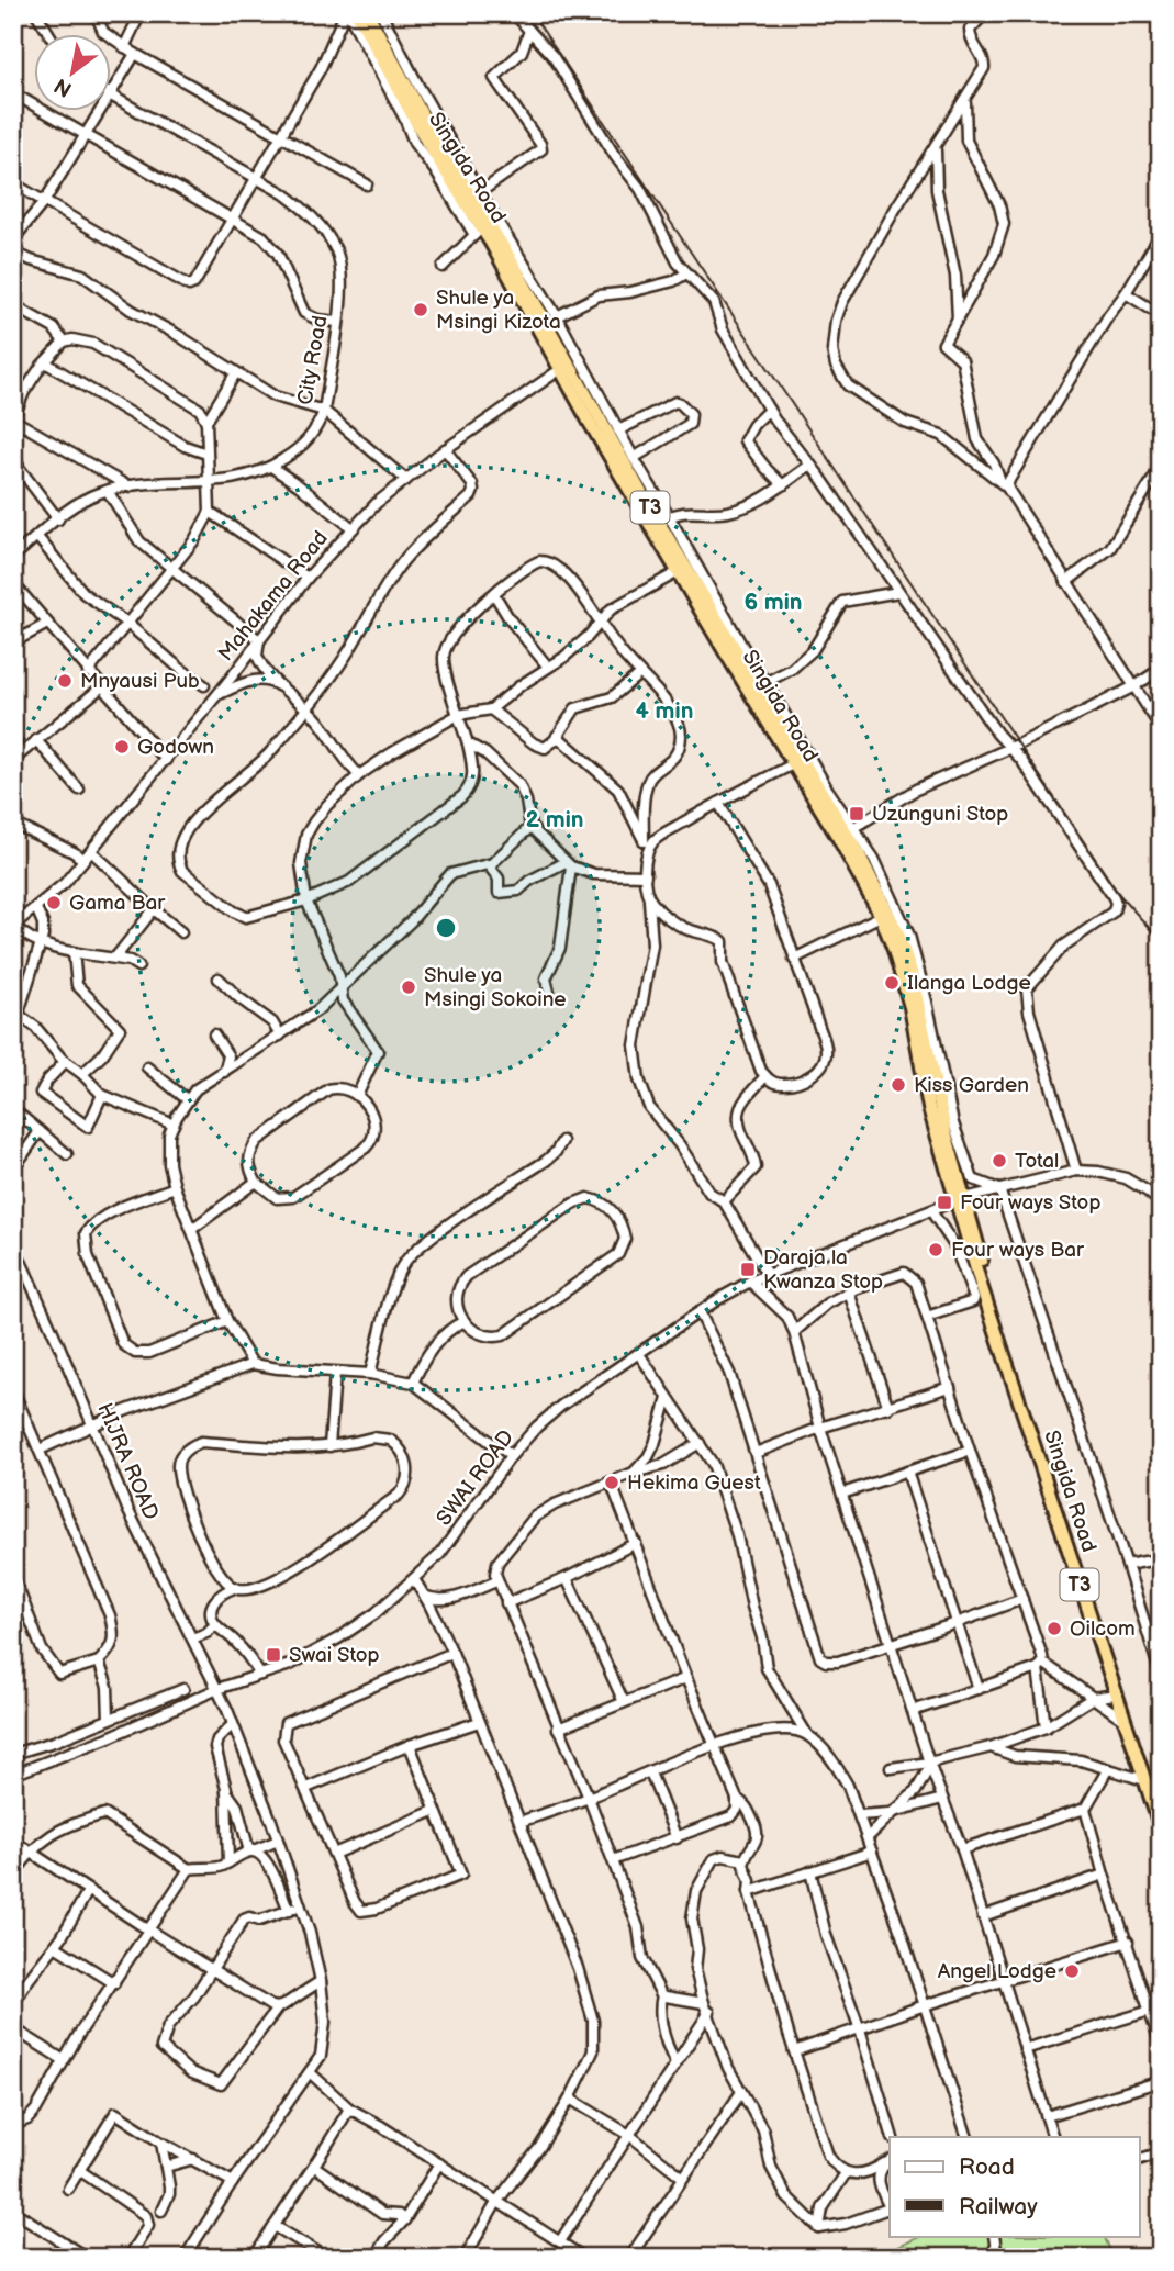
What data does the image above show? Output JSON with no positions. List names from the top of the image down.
{
  "streets": {
    "highway": ["Singida Road", "T3"],
    "street": [
      "City Road",
      "Mahakama Road",
      "HIJRA ROAD",
      "SWAI ROAD"
    ]
  },
  "crossings": [
    ["Singida Road", "Mahakama Road"],
    ["Singida Road", "SWAI ROAD"],
    ["HIJRA ROAD", "SWAI ROAD"]
  ],
  "places": {
    "other": [
      "Shule ya Msingi Kizota",
      "Mnyausi Pub",
      "Godown",
      "Gama Bar",
      "Ilanga Lodge",
      "Shule ya Msingi Sokoine",
      "Kiss Garden",
      "Total",
      "Four ways Bar",
      "Hekima Guest",
      "Oilcom",
      "Angel Lodge"
    ],
    "transit": [
      "Uzunguni Stop",
      "Four ways Stop",
      "Daraja la Kwanza Stop",
      "Swai Stop"
    ]
  },
  "legend": ["Road", "Railway"],
  "north": "bottom left",
  "rings": ["6 min", "4 min", "2 min"]
}
